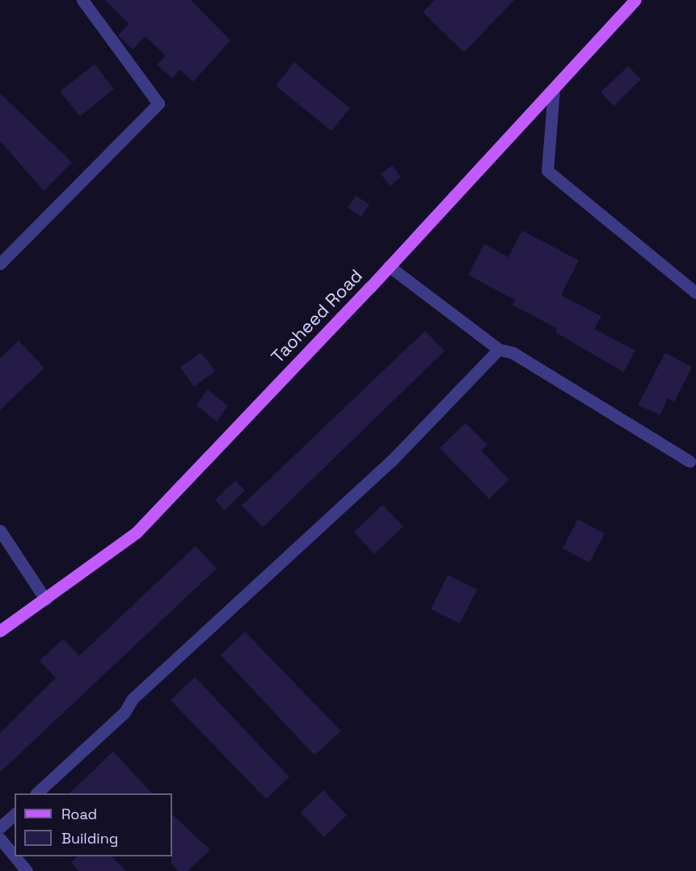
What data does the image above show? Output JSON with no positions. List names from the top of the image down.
{
  "streets": {
    "main road": ["Taoheed Road"]
  },
  "legend": ["Road", "Building"]
}
